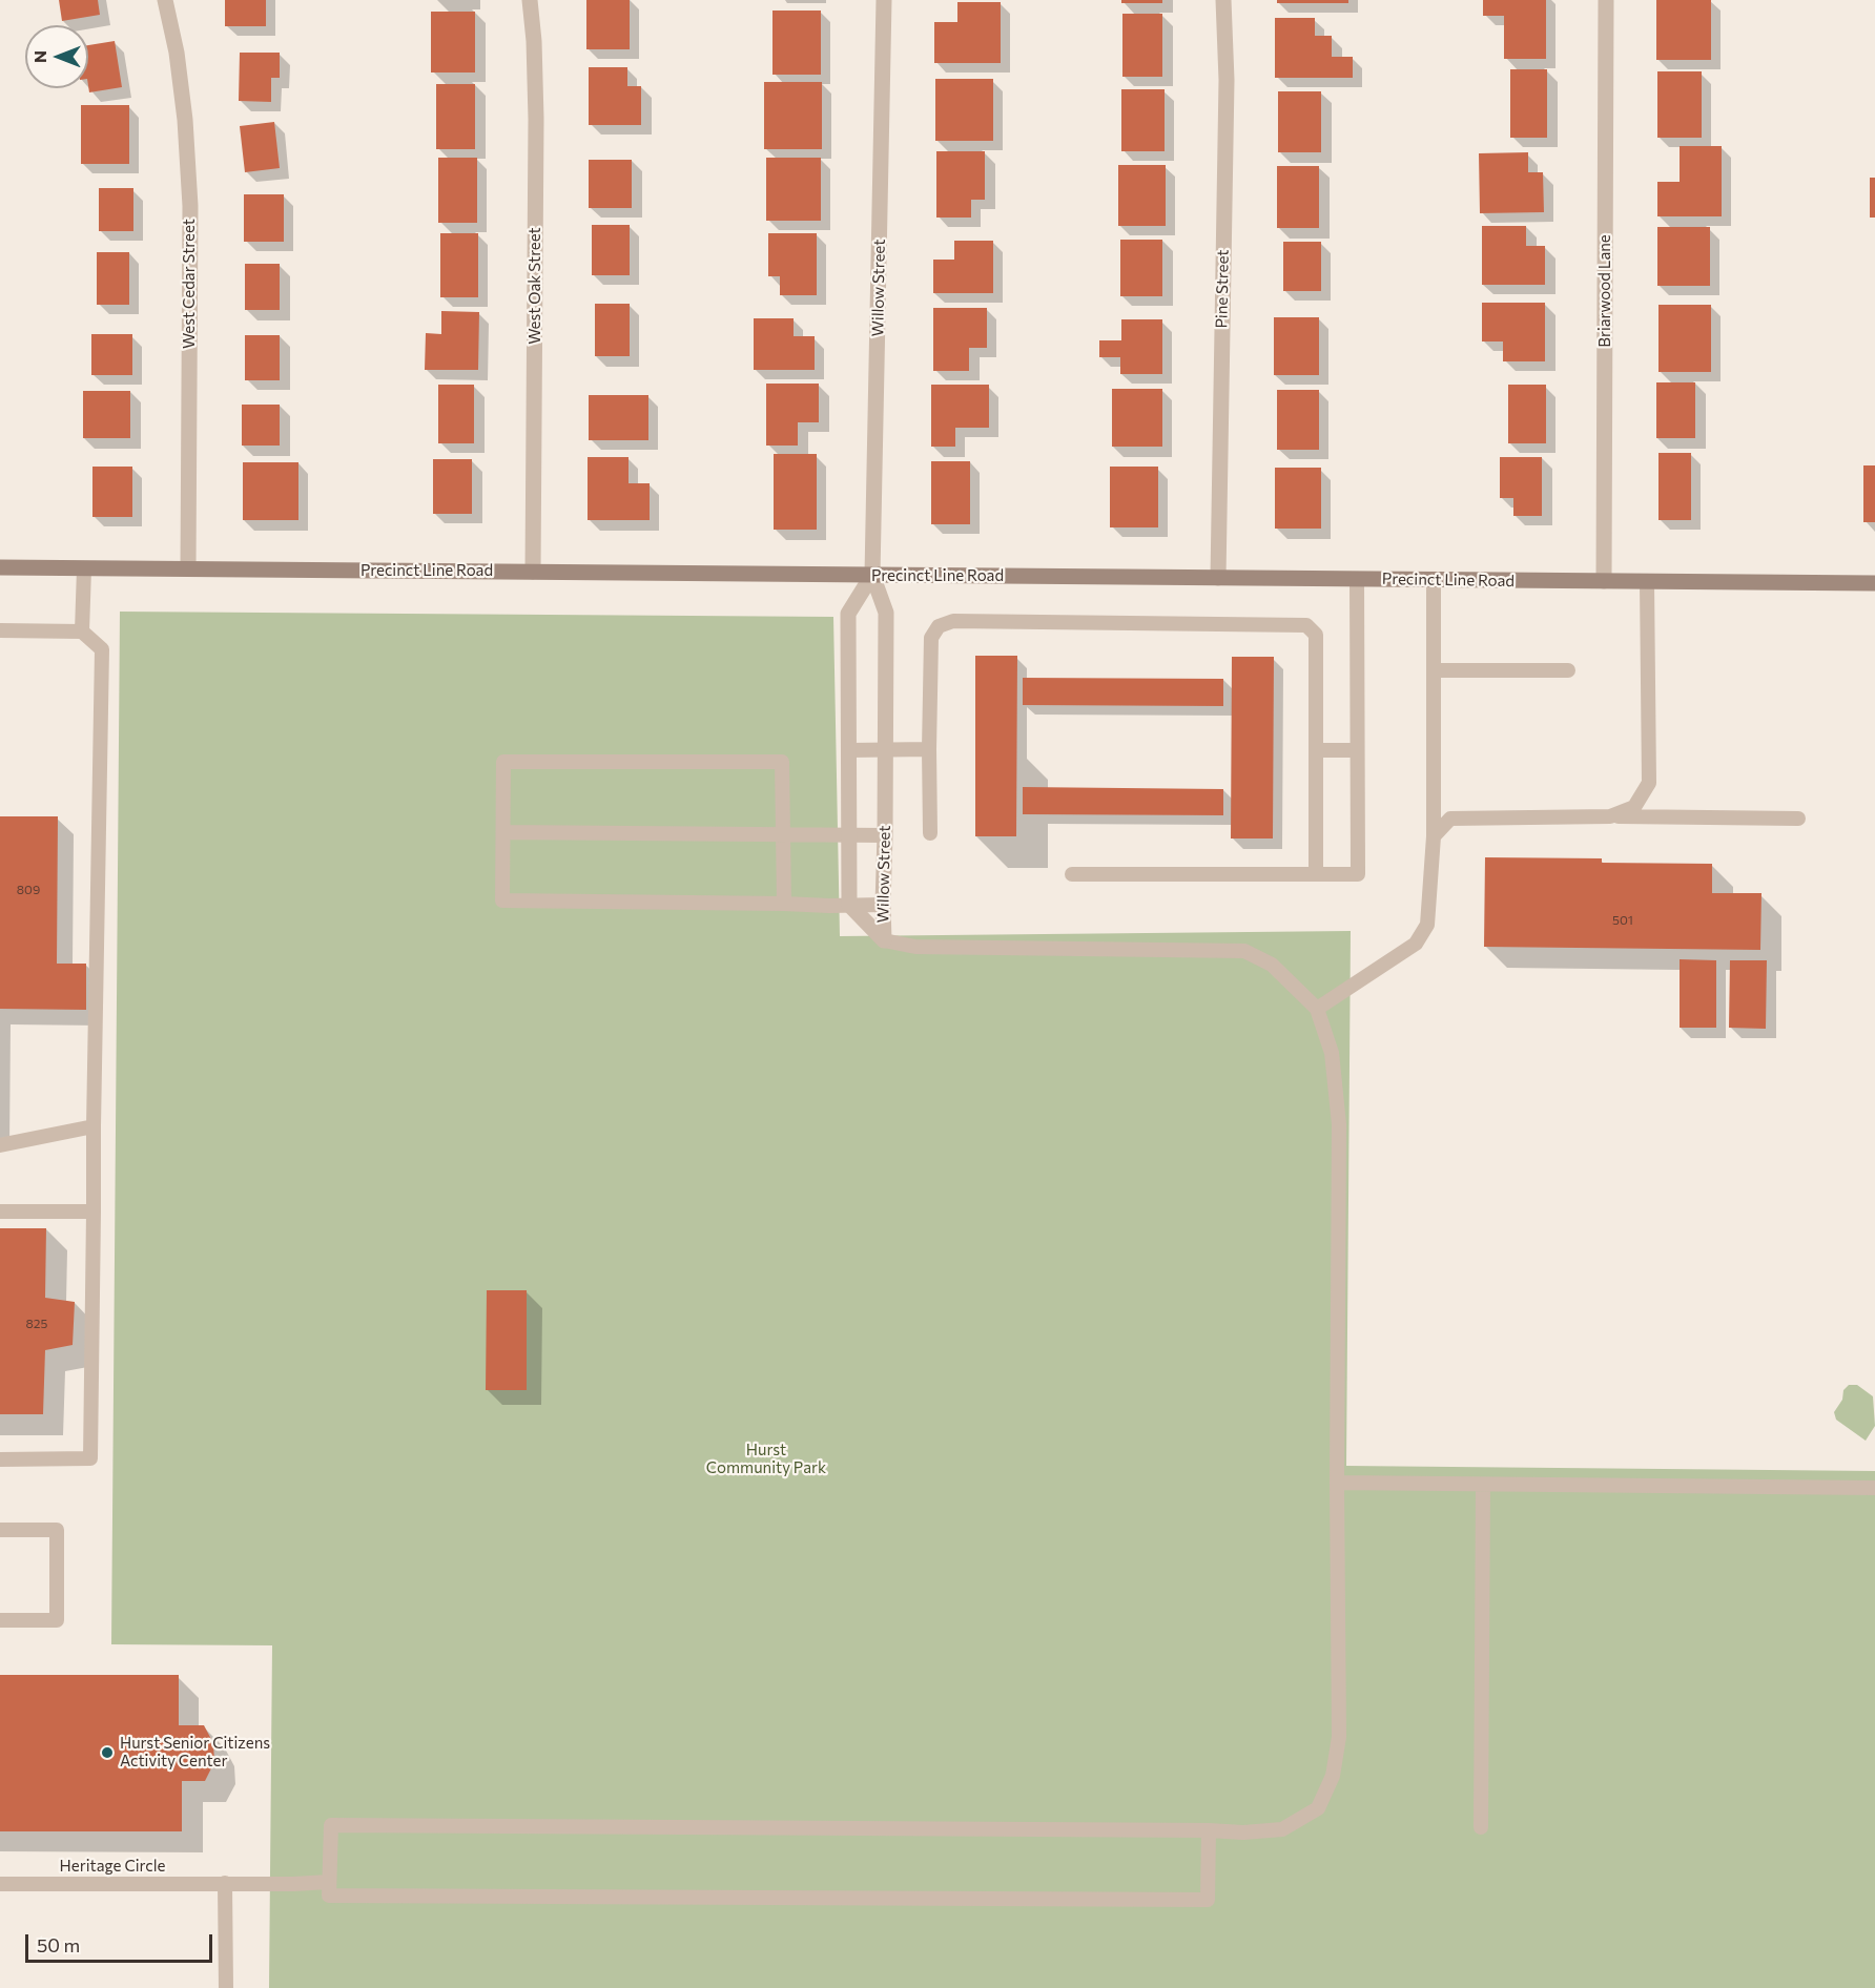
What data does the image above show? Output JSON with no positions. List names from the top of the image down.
{
  "streets": {
    "main road": ["Precinct Line Road"],
    "street": [
      "West Cedar Street",
      "West Oak Street",
      "Willow Street",
      "Pine Street",
      "Briarwood Lane"
    ],
    "lane": ["Heritage Circle"]
  },
  "crossings": [
    ["West Cedar Street", "Precinct Line Road"],
    ["West Oak Street", "Precinct Line Road"],
    ["Willow Street", "Precinct Line Road"],
    ["Pine Street", "Precinct Line Road"],
    ["Briarwood Lane", "Precinct Line Road"]
  ],
  "parks": ["Hurst Community Park"],
  "places": ["Hurst Senior Citizens Activity Center"],
  "house_numbers": ["809", "501", "825"],
  "scale_bar": "50 m",
  "north": "left"
}
